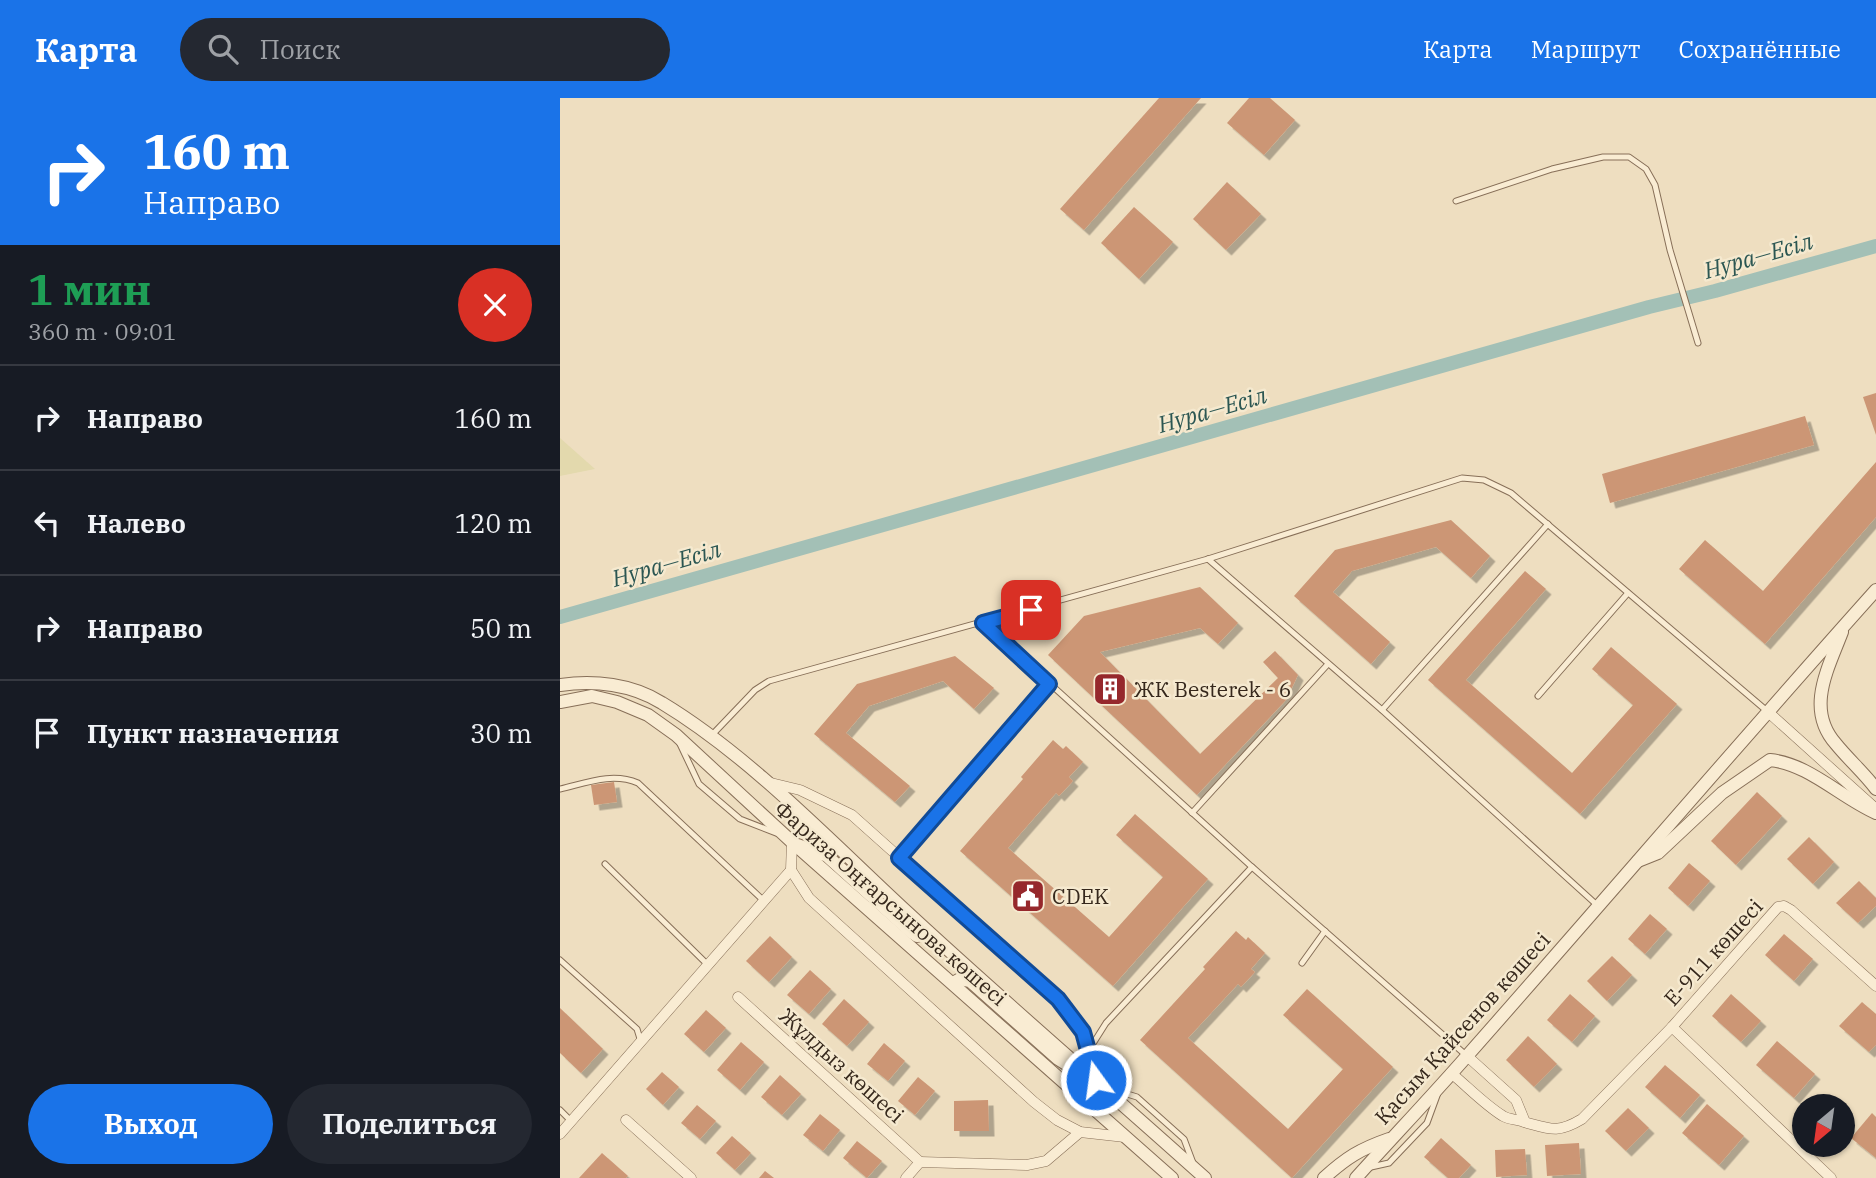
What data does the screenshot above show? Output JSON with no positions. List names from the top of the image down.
{
  "streets": {
    "street": [
      "Фариза Оңғарсынова көшесі",
      "Е-911 көшесі",
      "Қасым Қайсенов көшесі",
      "Жұлдыз көшесі"
    ]
  },
  "crossings": [
    ["Е-911 көшесі", "Қасым Қайсенов көшесі"]
  ],
  "water": ["Нура—Есіл"],
  "places": {
    "building": ["ЖК Besterek - 6"],
    "public building": ["CDEK"]
  },
  "north": "bottom left",
  "page": {
    "header": "Карта",
    "search": "Поиск",
    "nav": ["Карта", "Маршрут", "Сохранённые"],
    "turn": ["160 m", "Направо"],
    "heading": ["1 мин", "360 m · 09:01"],
    "list": [
      {
        "name": "Направо",
        "value": "160 m"
      },
      {
        "name": "Налево",
        "value": "120 m"
      },
      {
        "name": "Направо",
        "value": "50 m"
      },
      {
        "name": "Пункт назначения",
        "value": "30 m"
      }
    ],
    "buttons": ["Выход", "Поделиться"]
  }
}
